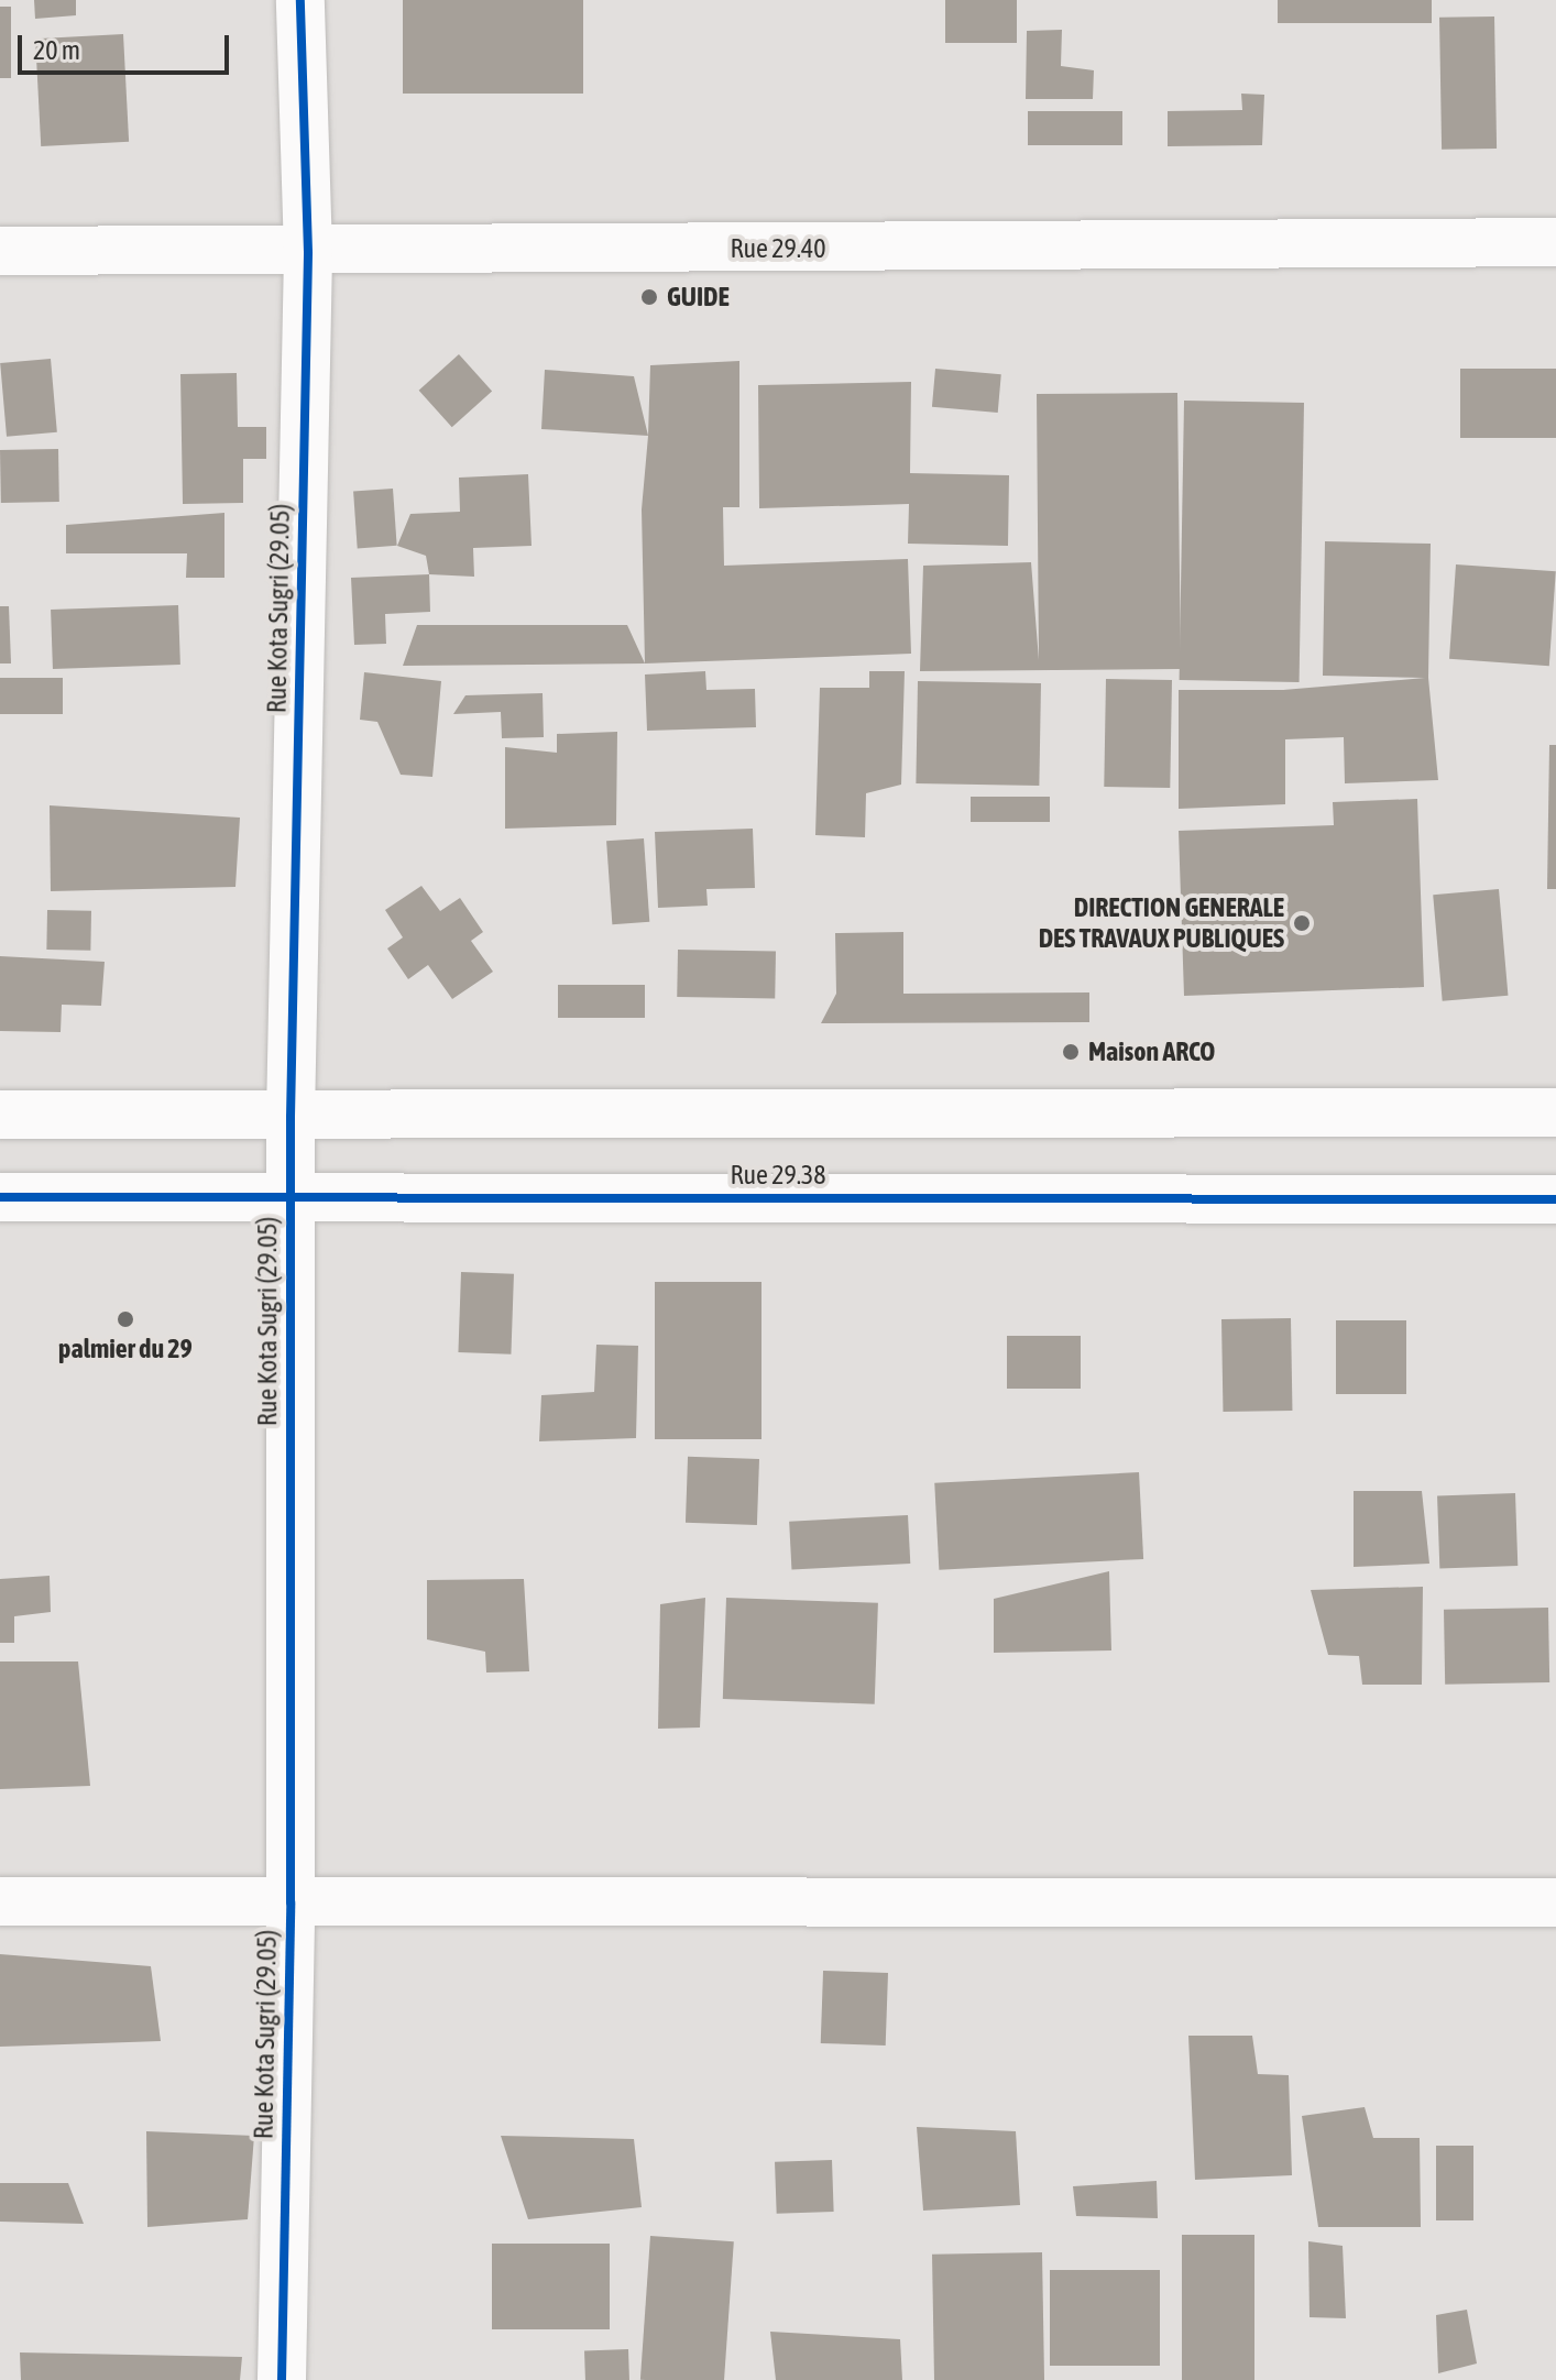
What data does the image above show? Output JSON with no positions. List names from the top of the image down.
{
  "streets": {
    "street": ["Rue 29.40", "Rue Kota Sugri (29.05)", "Rue 29.38"]
  },
  "crossings": [
    ["Rue 29.40", "Rue Kota Sugri (29.05)"],
    ["Rue Kota Sugri (29.05)", "Rue 29.38"]
  ],
  "places": [
    "GUIDE",
    "DIRECTION GENERALE DES TRAVAUX PUBLIQUES",
    "Maison ARCO",
    "palmier du 29"
  ],
  "scale_bar": "20 m"
}
